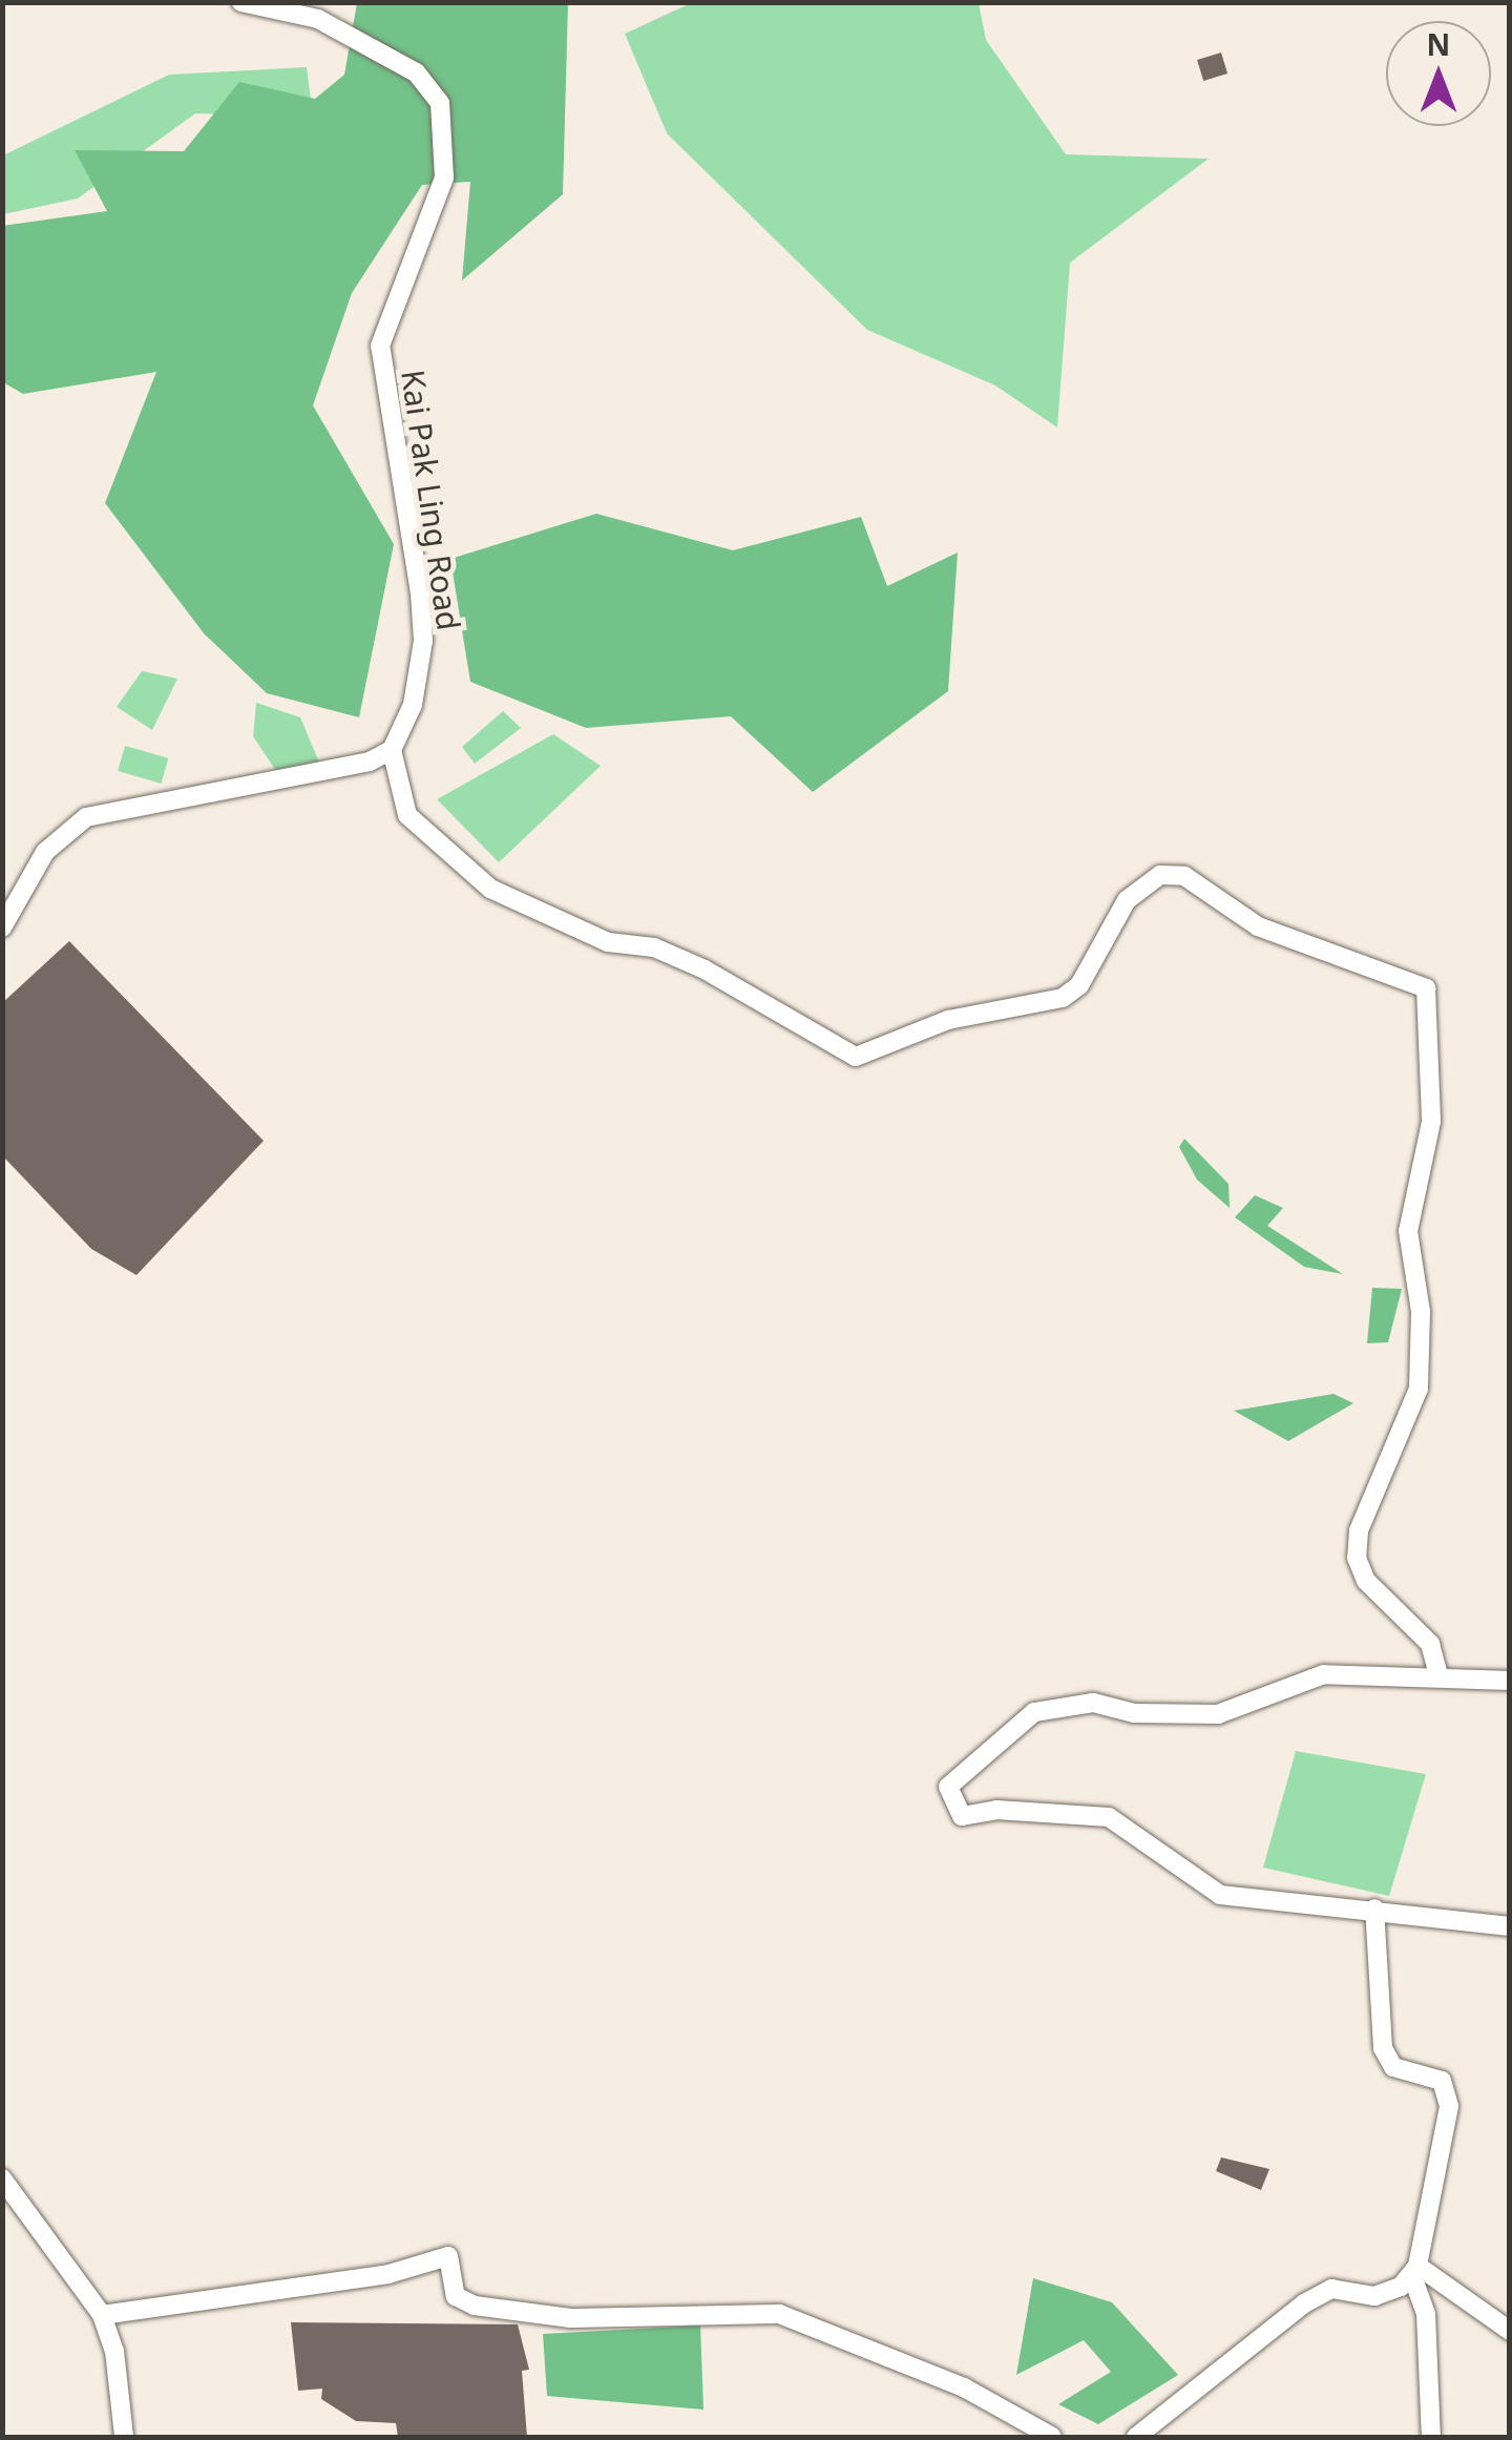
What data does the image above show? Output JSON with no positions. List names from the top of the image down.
{
  "streets": {
    "street": ["Kai Pak Ling Road"]
  },
  "north": "top"
}
